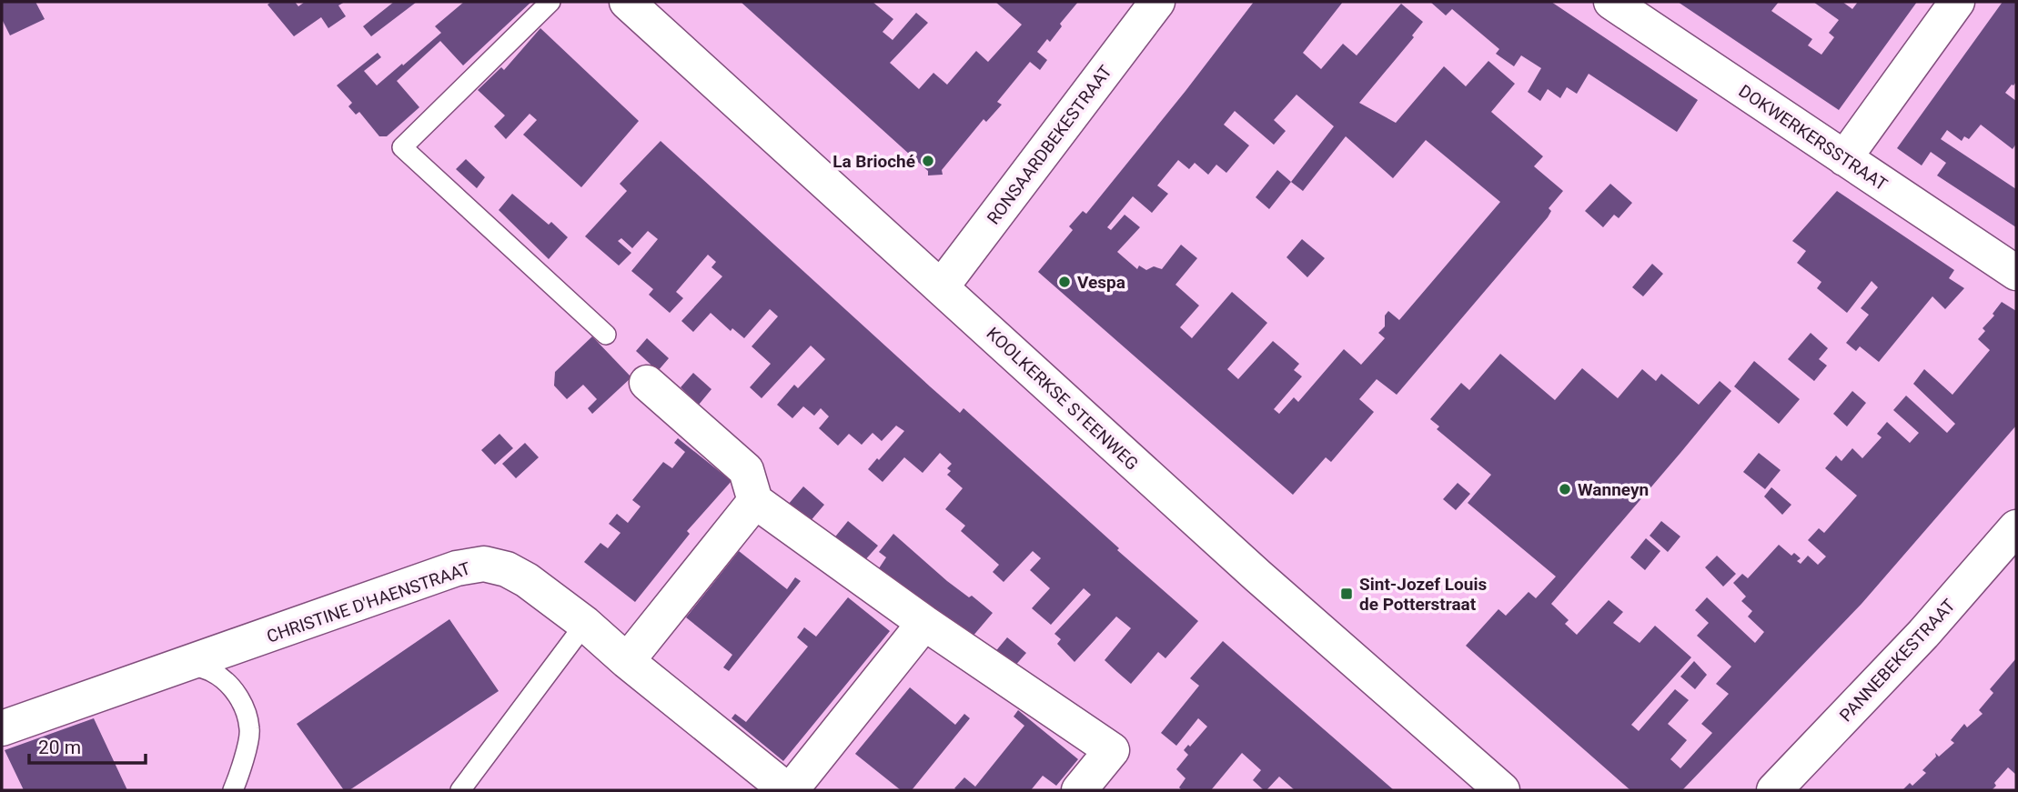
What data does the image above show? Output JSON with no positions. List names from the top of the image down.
{
  "streets": {
    "street": [
      "DOKWERKERSSTRAAT",
      "RONSAARDBEKESTRAAT",
      "KOOLKERKSE STEENWEG",
      "CHRISTINE D'HAENSTRAAT",
      "PANNEBEKESTRAAT"
    ]
  },
  "crossings": [
    ["RONSAARDBEKESTRAAT", "KOOLKERKSE STEENWEG"]
  ],
  "places": {
    "other": ["La Brioché", "Vespa", "Wanneyn"],
    "transit": ["Sint-Jozef Louis de Potterstraat"]
  },
  "scale_bar": "20 m"
}
